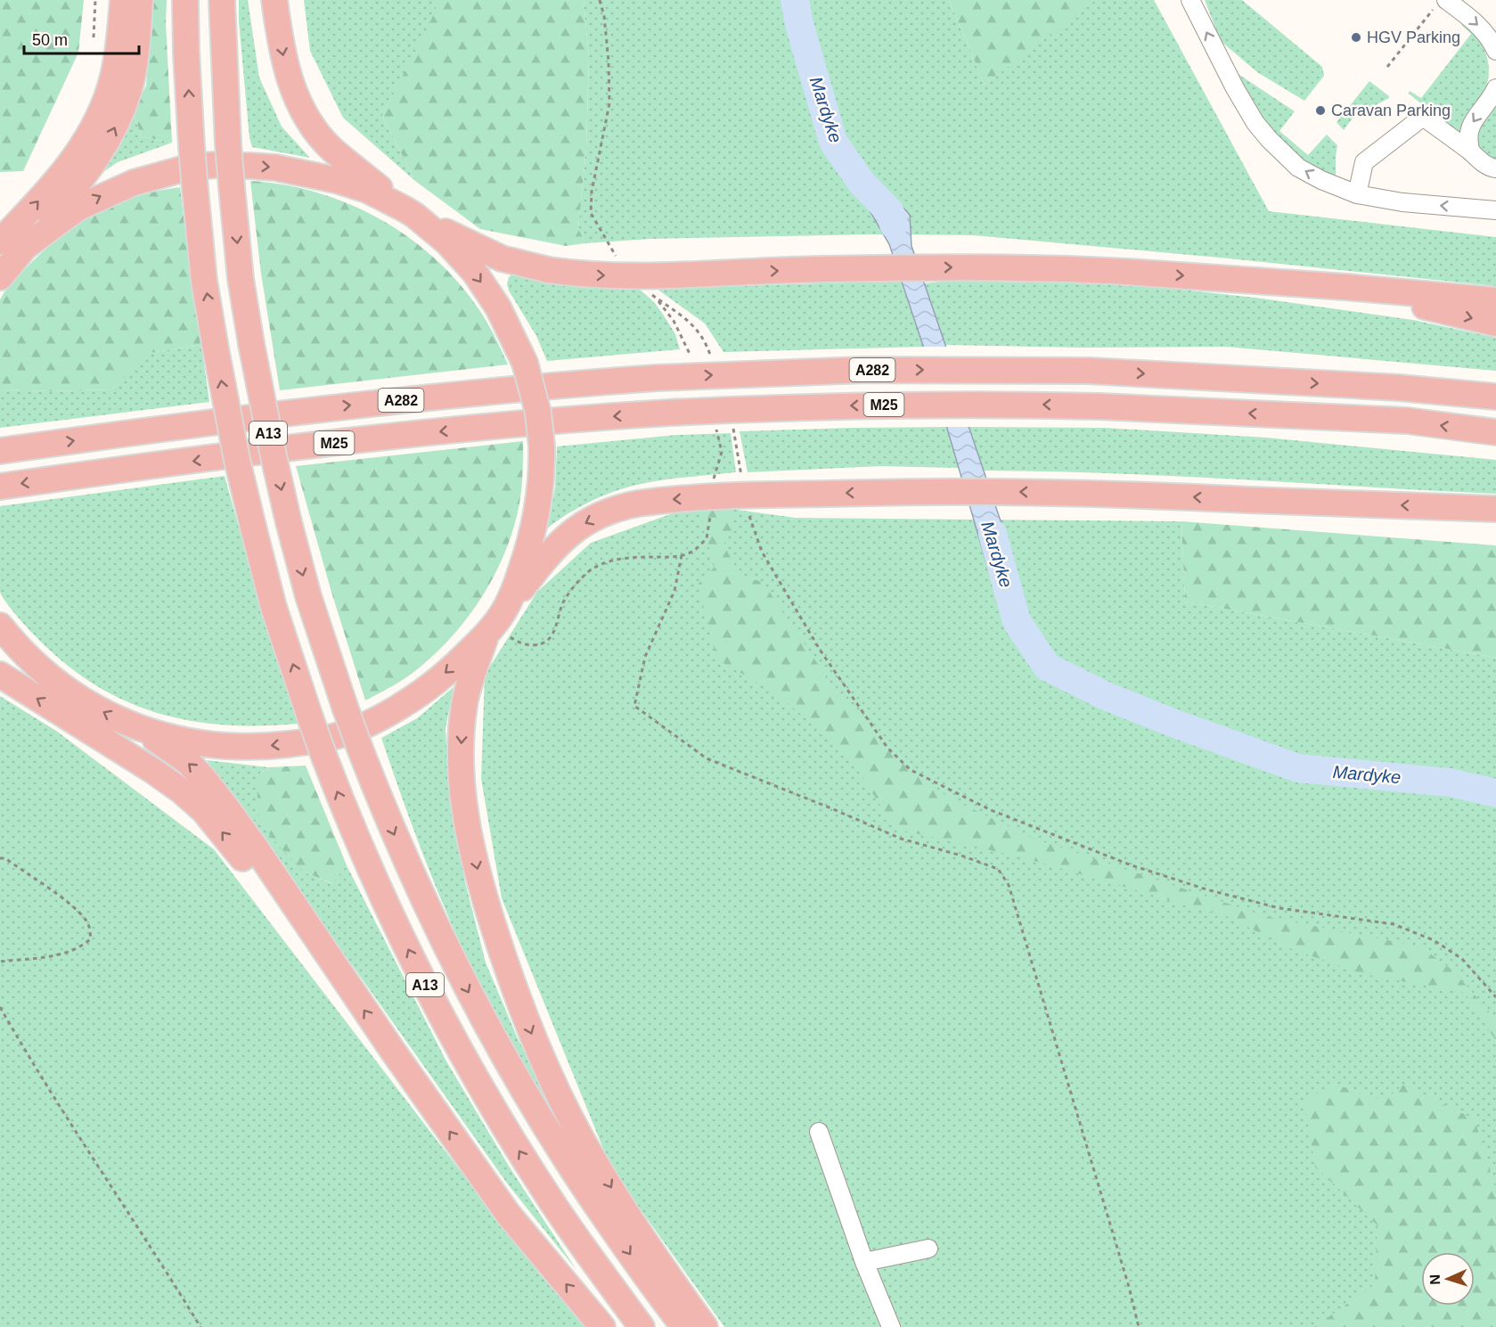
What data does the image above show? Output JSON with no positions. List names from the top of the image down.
{
  "streets": {
    "highway": ["A282", "M25", "A13"]
  },
  "water": ["Mardyke"],
  "places": ["HGV Parking", "Caravan Parking"],
  "scale_bar": "50 m",
  "north": "left"
}
